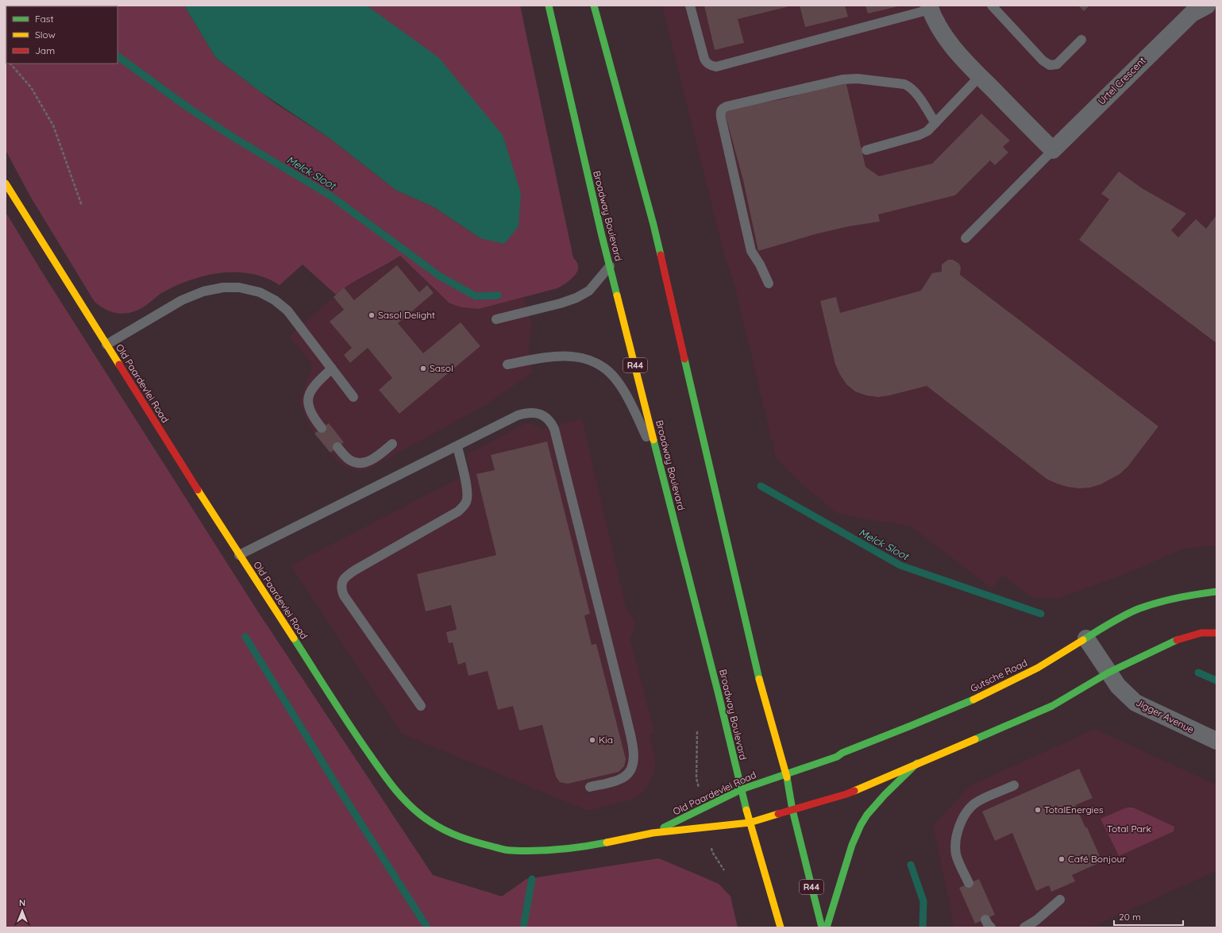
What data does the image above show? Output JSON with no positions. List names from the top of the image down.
{
  "streets": {
    "street": [
      "Urtel Crescent",
      "Broadway Boulevard",
      "R44",
      "Old Paardevlei Road",
      "Gutsche Road",
      "Jigger Avenue"
    ]
  },
  "crossings": [
    ["Broadway Boulevard", "Old Paardevlei Road"],
    ["R44", "Old Paardevlei Road"],
    ["R44", "Gutsche Road"],
    ["Old Paardevlei Road", "Gutsche Road"],
    ["Gutsche Road", "Jigger Avenue"]
  ],
  "water": ["Melck Sloot"],
  "parks": ["Total Park"],
  "places": [
    "Sasol Delight",
    "Sasol",
    "Kia",
    "TotalEnergies",
    "Café Bonjour"
  ],
  "legend": ["Fast", "Slow", "Jam"],
  "scale_bar": "20 m",
  "north": "top"
}
